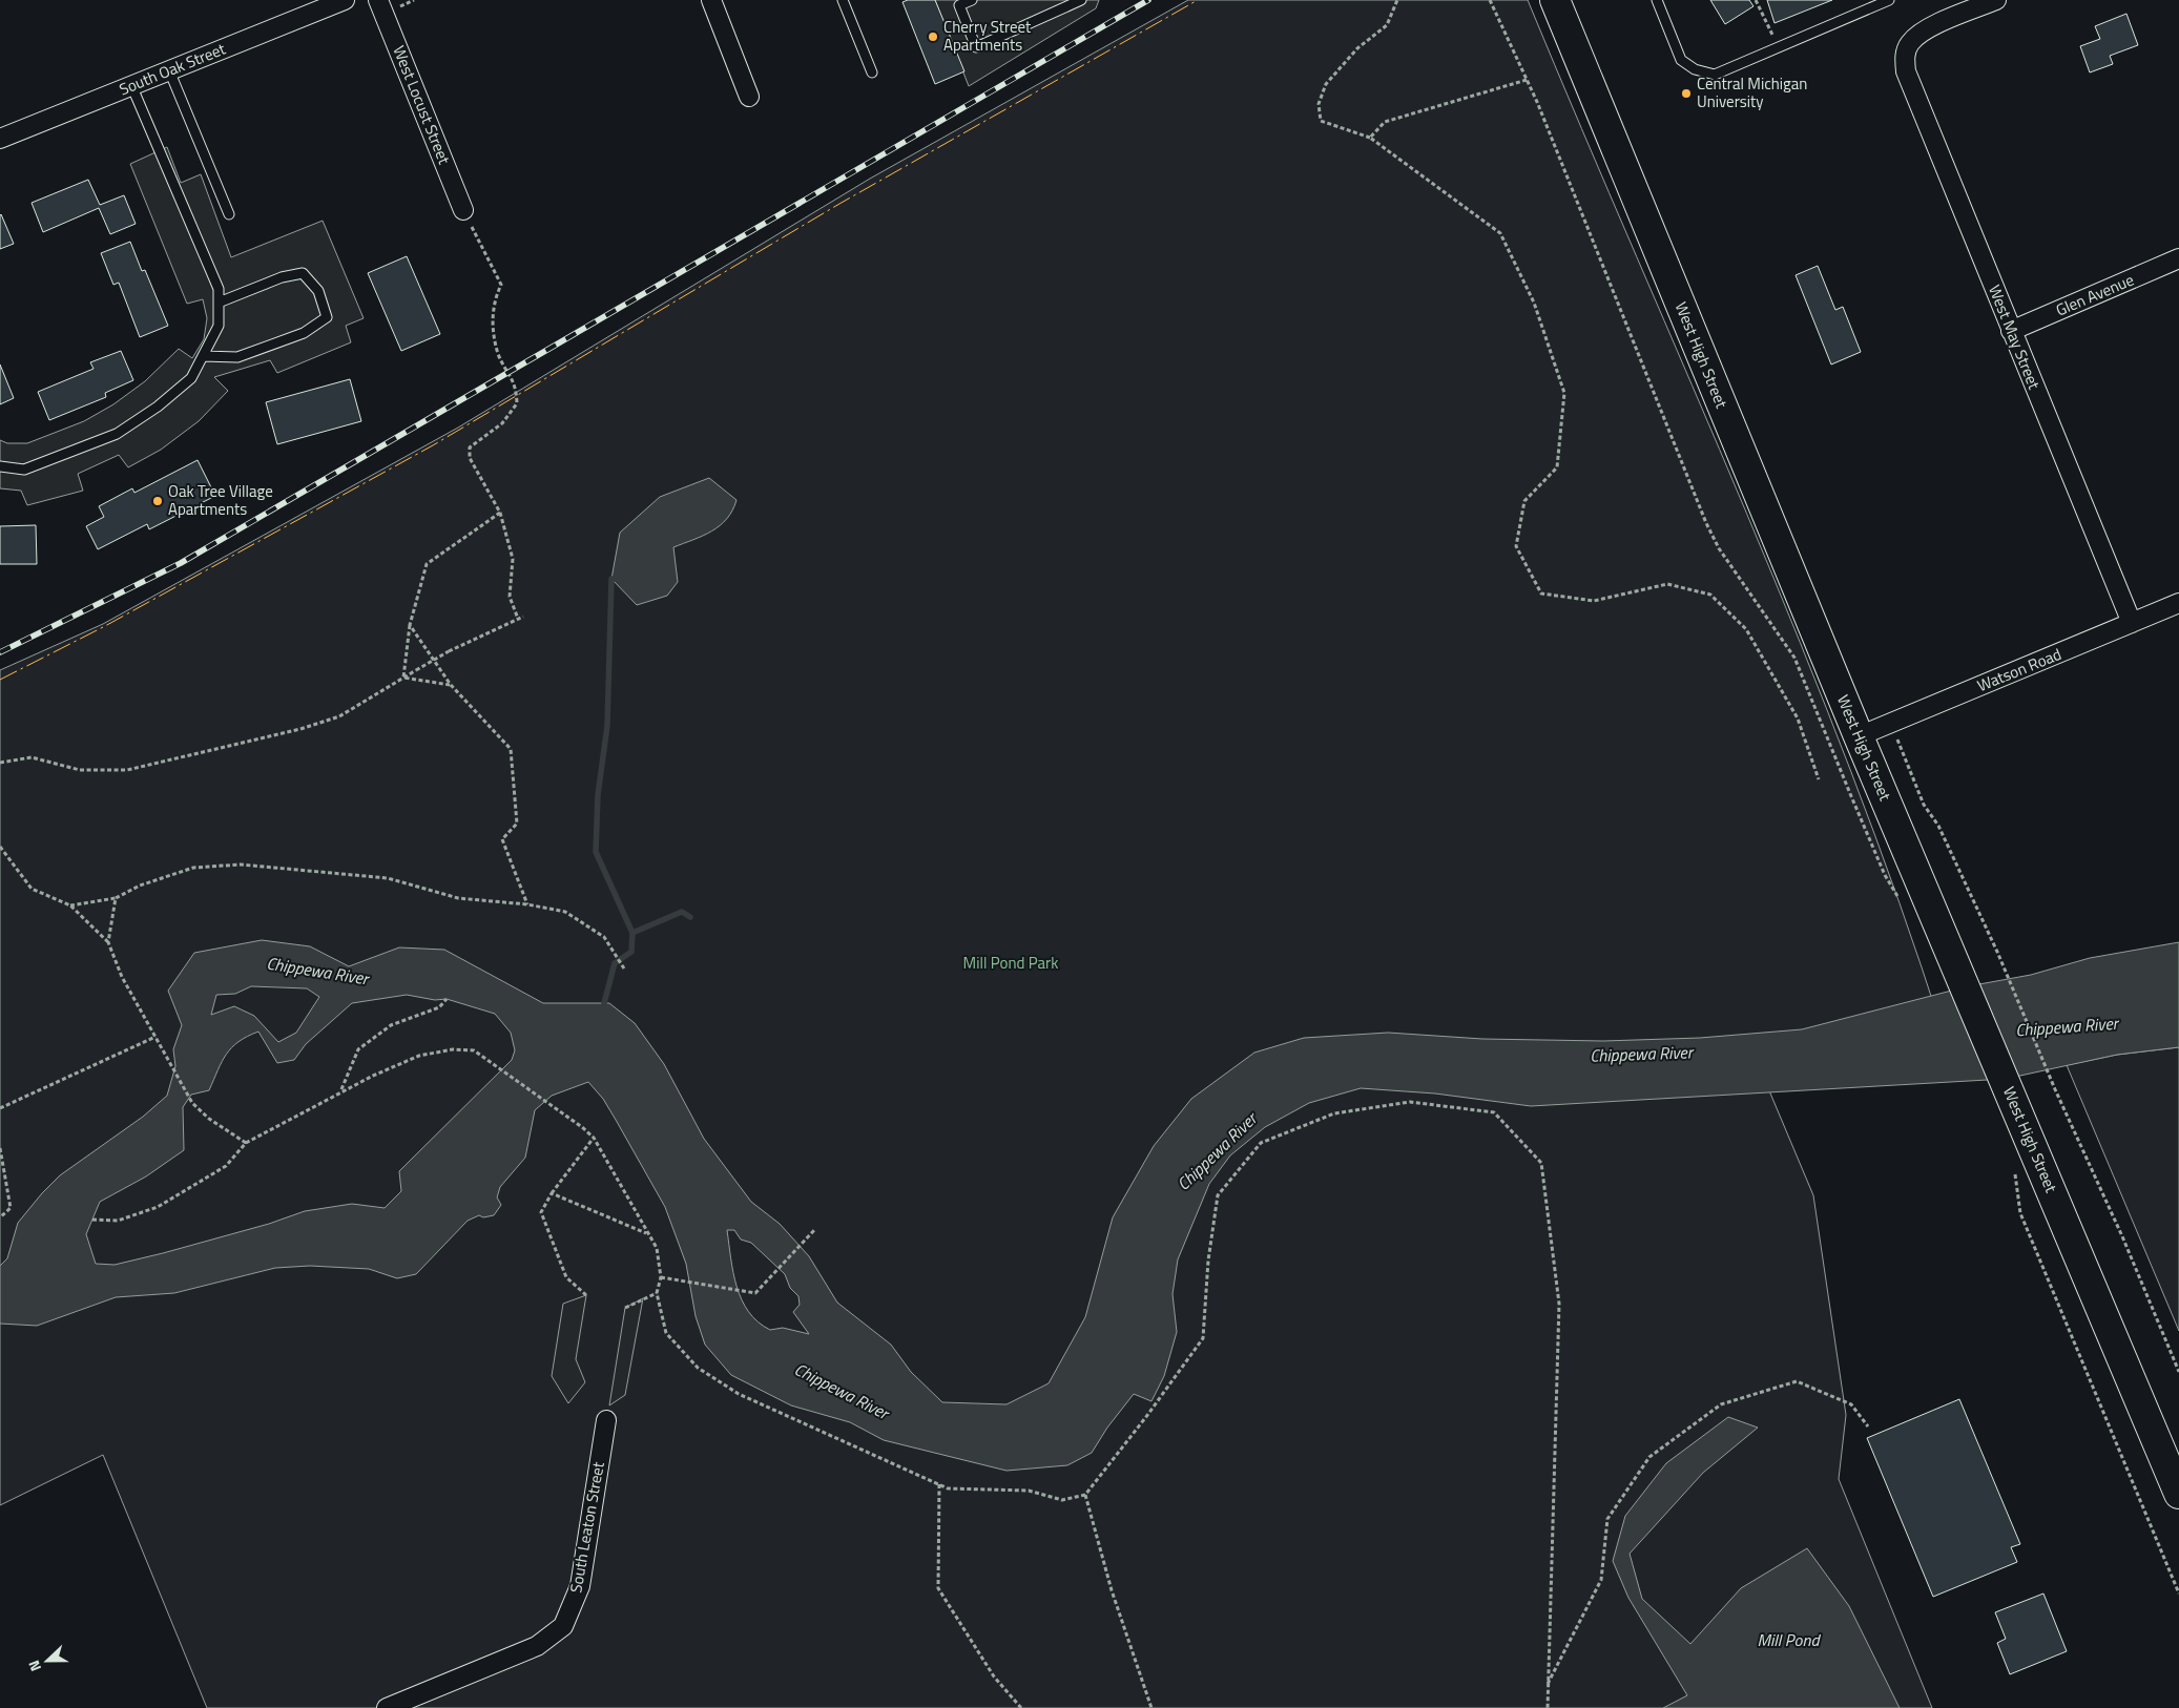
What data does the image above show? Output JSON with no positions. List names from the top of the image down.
{
  "streets": {
    "main road": ["West High Street"],
    "street": [
      "South Oak Street",
      "West Locust Street",
      "Glen Avenue",
      "West May Street",
      "Watson Road",
      "South Leaton Street"
    ]
  },
  "crossings": [
    ["Glen Avenue", "West May Street"],
    ["West May Street", "Watson Road"],
    ["West High Street", "Watson Road"]
  ],
  "water": ["Chippewa River", "Mill Pond"],
  "parks": ["Mill Pond Park"],
  "places": ["Cherry Street Apartments", "Central Michigan University", "Oak Tree Village Apartments"],
  "north": "left"
}
